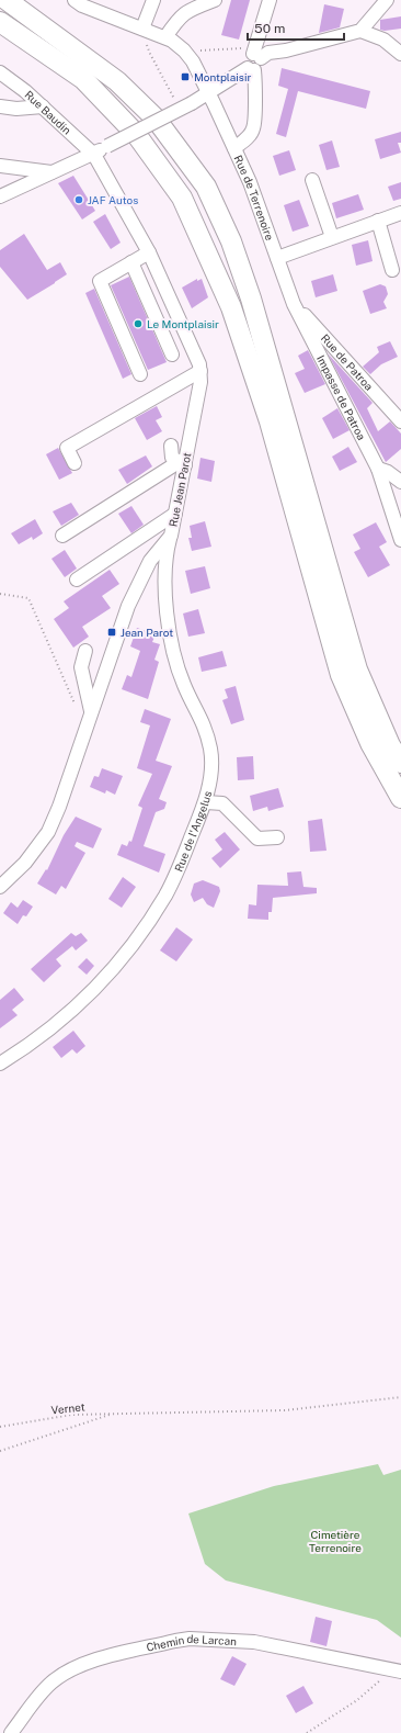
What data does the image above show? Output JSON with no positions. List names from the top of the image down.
{
  "streets": {
    "street": [
      "Rue Baudin",
      "Rue de Terrenoire",
      "Rue de Patroa",
      "Impasse de Patroa",
      "Rue Jean Parot",
      "Rue de l'Angelus",
      "Chemin de Larcan"
    ],
    "path": ["Vernet"]
  },
  "crossings": [
    ["Rue Baudin", "Rue Jean Parot"],
    ["Rue de Terrenoire", "Rue de Patroa"],
    ["Rue de Terrenoire", "Impasse de Patroa"],
    ["Rue de Patroa", "Impasse de Patroa"],
    ["Rue Jean Parot", "Rue de l'Angelus"]
  ],
  "parks": ["Cimetière Terrenoire"],
  "places": {
    "transit": ["Montplaisir", "Jean Parot"],
    "other": ["JAF Autos", "Le Montplaisir"]
  },
  "scale_bar": "50 m"
}
